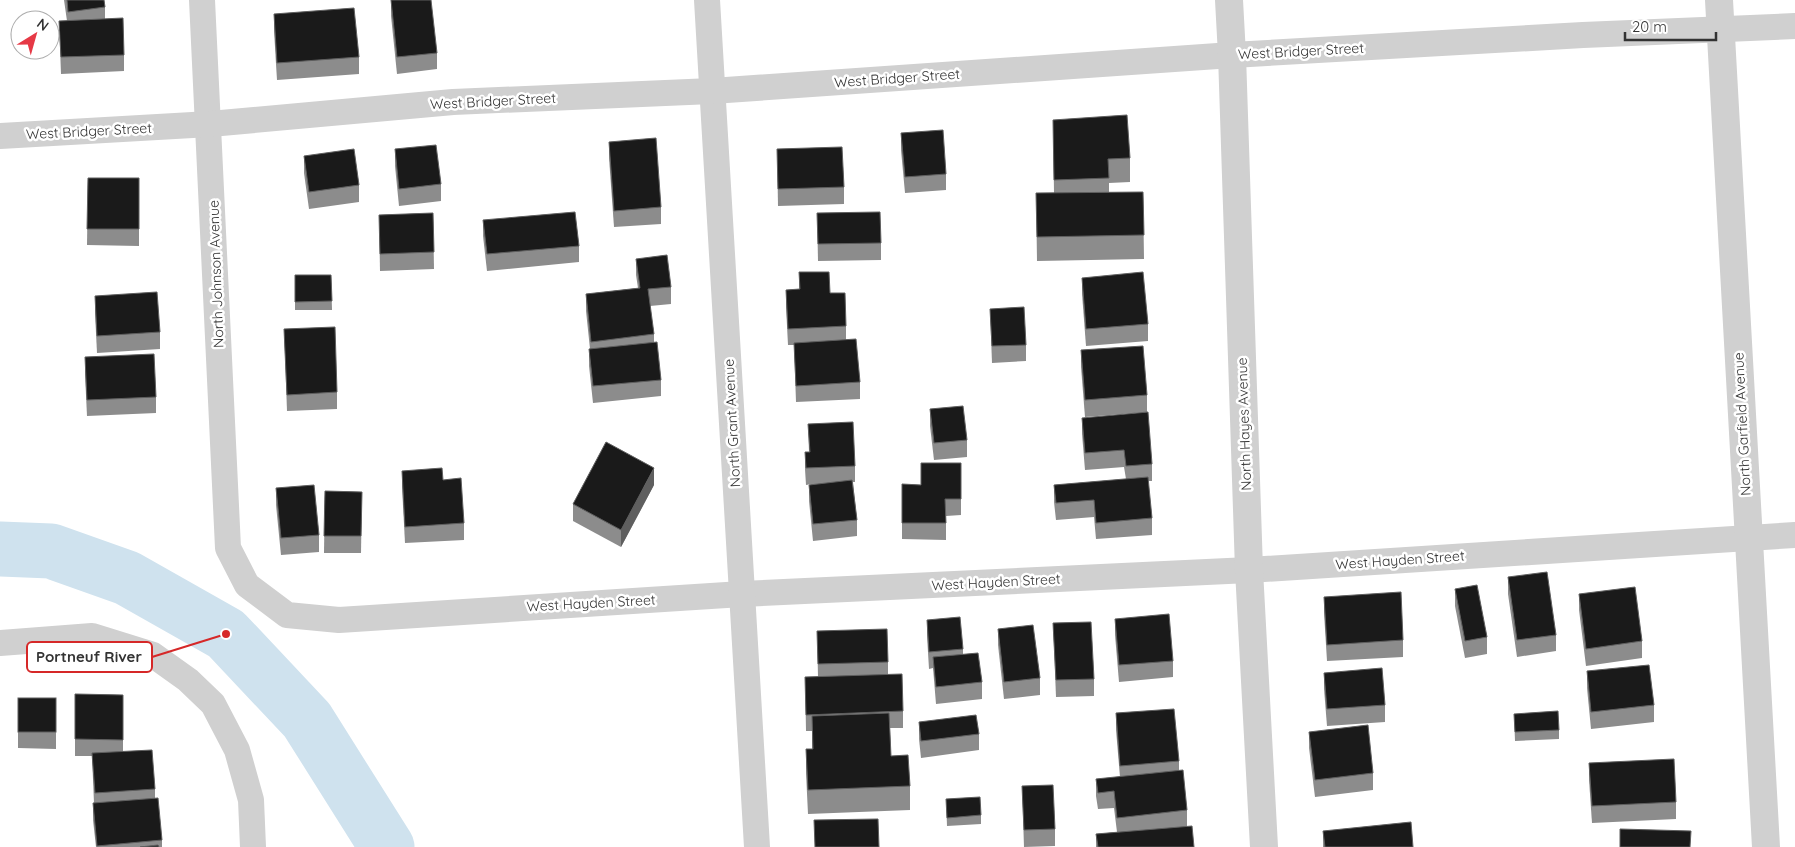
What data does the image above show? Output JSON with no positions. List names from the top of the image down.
{
  "streets": {
    "street": [
      "West Bridger Street",
      "North Johnson Avenue",
      "North Grant Avenue",
      "North Hayes Avenue",
      "North Garfield Avenue",
      "West Hayden Street"
    ]
  },
  "crossings": [
    ["West Bridger Street", "North Johnson Avenue"],
    ["West Bridger Street", "North Grant Avenue"],
    ["West Bridger Street", "North Hayes Avenue"],
    ["West Bridger Street", "North Garfield Avenue"],
    ["North Johnson Avenue", "West Hayden Street"],
    ["North Grant Avenue", "West Hayden Street"],
    ["North Hayes Avenue", "West Hayden Street"],
    ["North Garfield Avenue", "West Hayden Street"]
  ],
  "places": ["Portneuf River"],
  "scale_bar": "20 m",
  "north": "top right"
}
